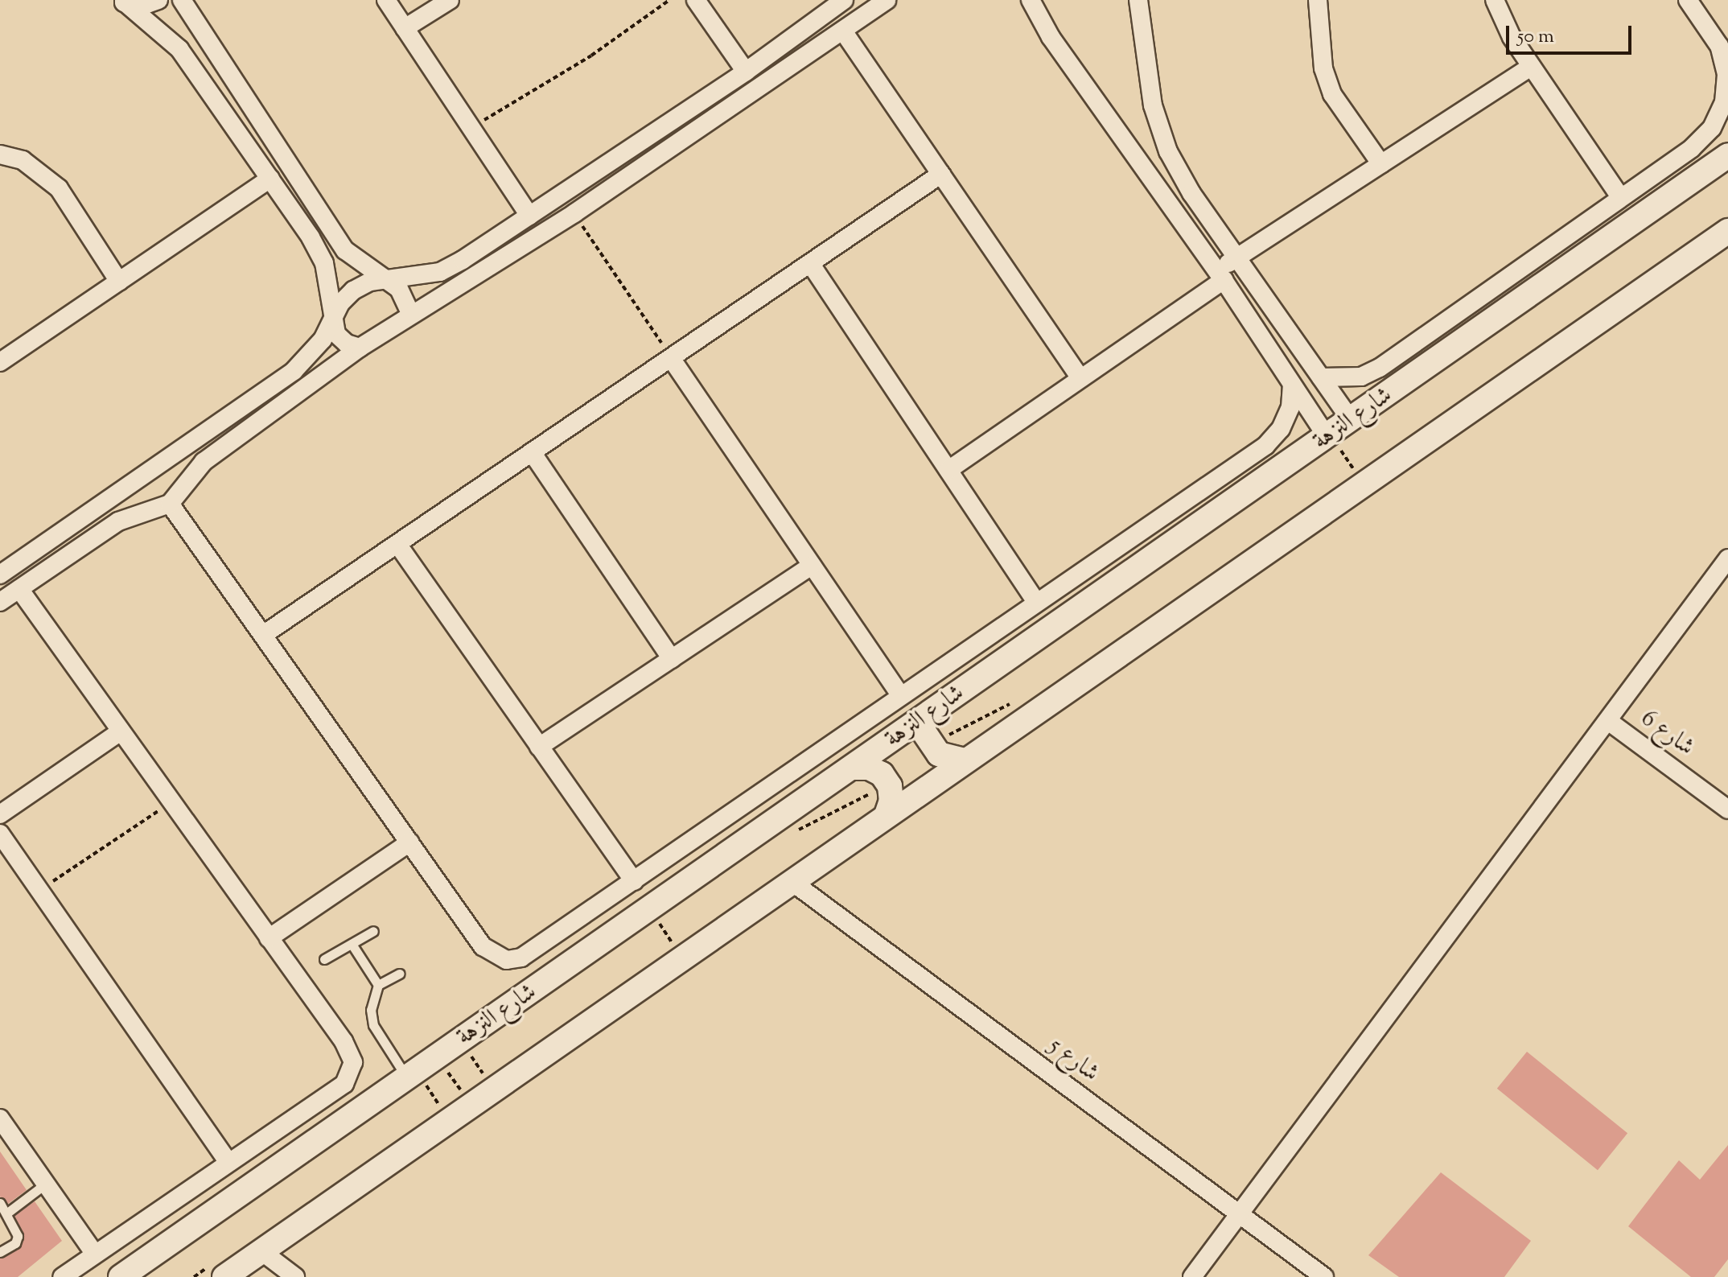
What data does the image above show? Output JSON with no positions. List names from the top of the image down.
{
  "streets": {
    "main road": ["شارع النزهة"],
    "street": ["شارع 6", "شارع 5"]
  },
  "scale_bar": "50 m"
}
